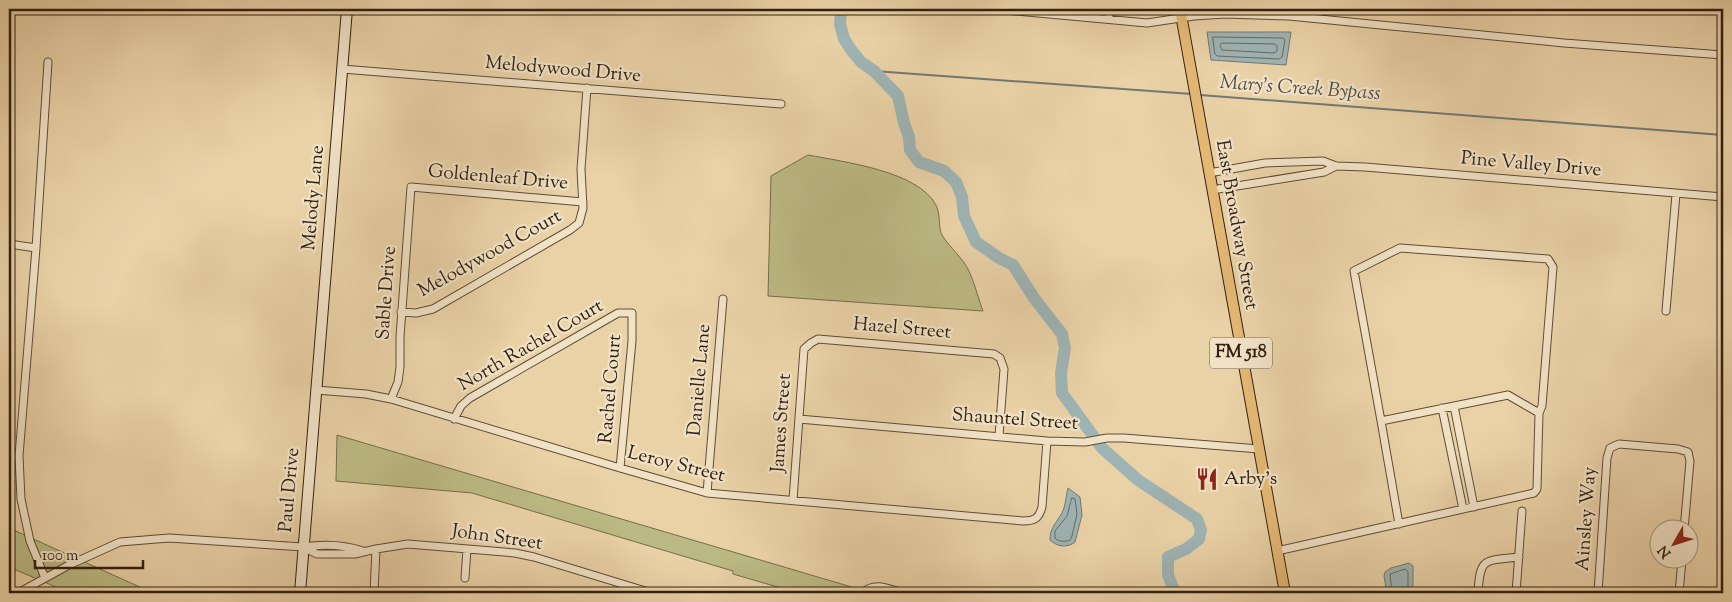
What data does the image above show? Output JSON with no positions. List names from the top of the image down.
{
  "streets": {
    "main road": ["East Broadway Street", "FM 518"],
    "street": [
      "Melodywood Drive",
      "Pine Valley Drive",
      "Goldenleaf Drive",
      "Melody Lane",
      "Melodywood Court",
      "Sable Drive",
      "Hazel Street",
      "North Rachel Court",
      "Danielle Lane",
      "Rachel Court",
      "Shauntel Street",
      "James Street",
      "Leroy Street",
      "Paul Drive",
      "Ainsley Way",
      "John Street"
    ]
  },
  "crossings": [
    ["Melodywood Drive", "Melody Lane"],
    ["Melodywood Drive", "Melodywood Court"],
    ["Pine Valley Drive", "East Broadway Street"],
    ["Goldenleaf Drive", "Melodywood Court"],
    ["Goldenleaf Drive", "Sable Drive"],
    ["Melody Lane", "Leroy Street"],
    ["Melody Lane", "Paul Drive"],
    ["East Broadway Street", "Shauntel Street"],
    ["Melodywood Court", "Sable Drive"],
    ["Sable Drive", "Leroy Street"],
    ["Hazel Street", "Shauntel Street"],
    ["Hazel Street", "James Street"],
    ["North Rachel Court", "Rachel Court"],
    ["North Rachel Court", "Leroy Street"],
    ["Danielle Lane", "Leroy Street"],
    ["Rachel Court", "Leroy Street"],
    ["Shauntel Street", "James Street"],
    ["Shauntel Street", "Leroy Street"],
    ["James Street", "Leroy Street"],
    ["Leroy Street", "Paul Drive"],
    ["Paul Drive", "John Street"]
  ],
  "water": ["Mary's Creek Bypass"],
  "places": {
    "restaurant": ["Arby's"]
  },
  "scale_bar": "100 m",
  "north": "bottom left"
}
